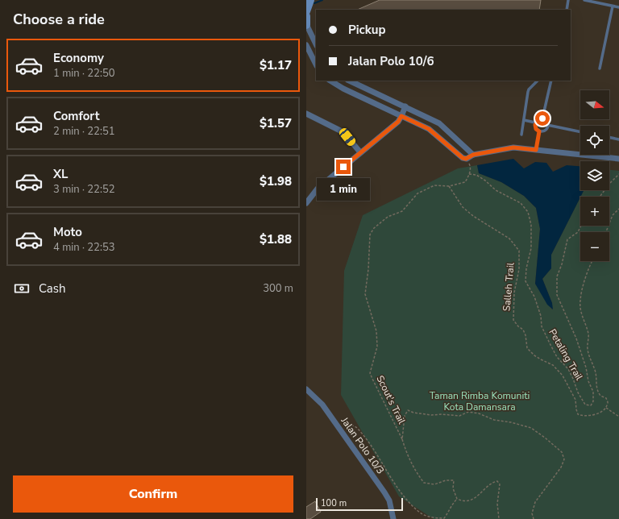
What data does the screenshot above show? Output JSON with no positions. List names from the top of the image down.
{
  "streets": {
    "street": ["Jalan Polo 10/3"],
    "path": ["Salleh Trail", "Petaling Trail", "Scout's Trail"]
  },
  "crossings": [
    ["Salleh Trail", "Scout's Trail"],
    ["Petaling Trail", "Scout's Trail"]
  ],
  "parks": ["Taman Rimba Komuniti Kota Damansara"],
  "scale_bar": "100 m",
  "north": "right",
  "page": {
    "heading": "Choose a ride",
    "banner": ["Pickup", "Jalan Polo 10/6"],
    "list": [
      {
        "name": "Economy",
        "note": "1 min · 22:50",
        "value": "$1.17"
      },
      {
        "name": "Comfort",
        "note": "2 min · 22:51",
        "value": "$1.57"
      },
      {
        "name": "XL",
        "note": "3 min · 22:52",
        "value": "$1.98"
      },
      {
        "name": "Moto",
        "note": "4 min · 22:53",
        "value": "$1.88"
      }
    ],
    "map_buttons": ["+", "−"],
    "bubble": "1 min",
    "pay": ["Cash", "300 m"],
    "buttons": "Confirm",
    "scale": "100 m"
  }
}
